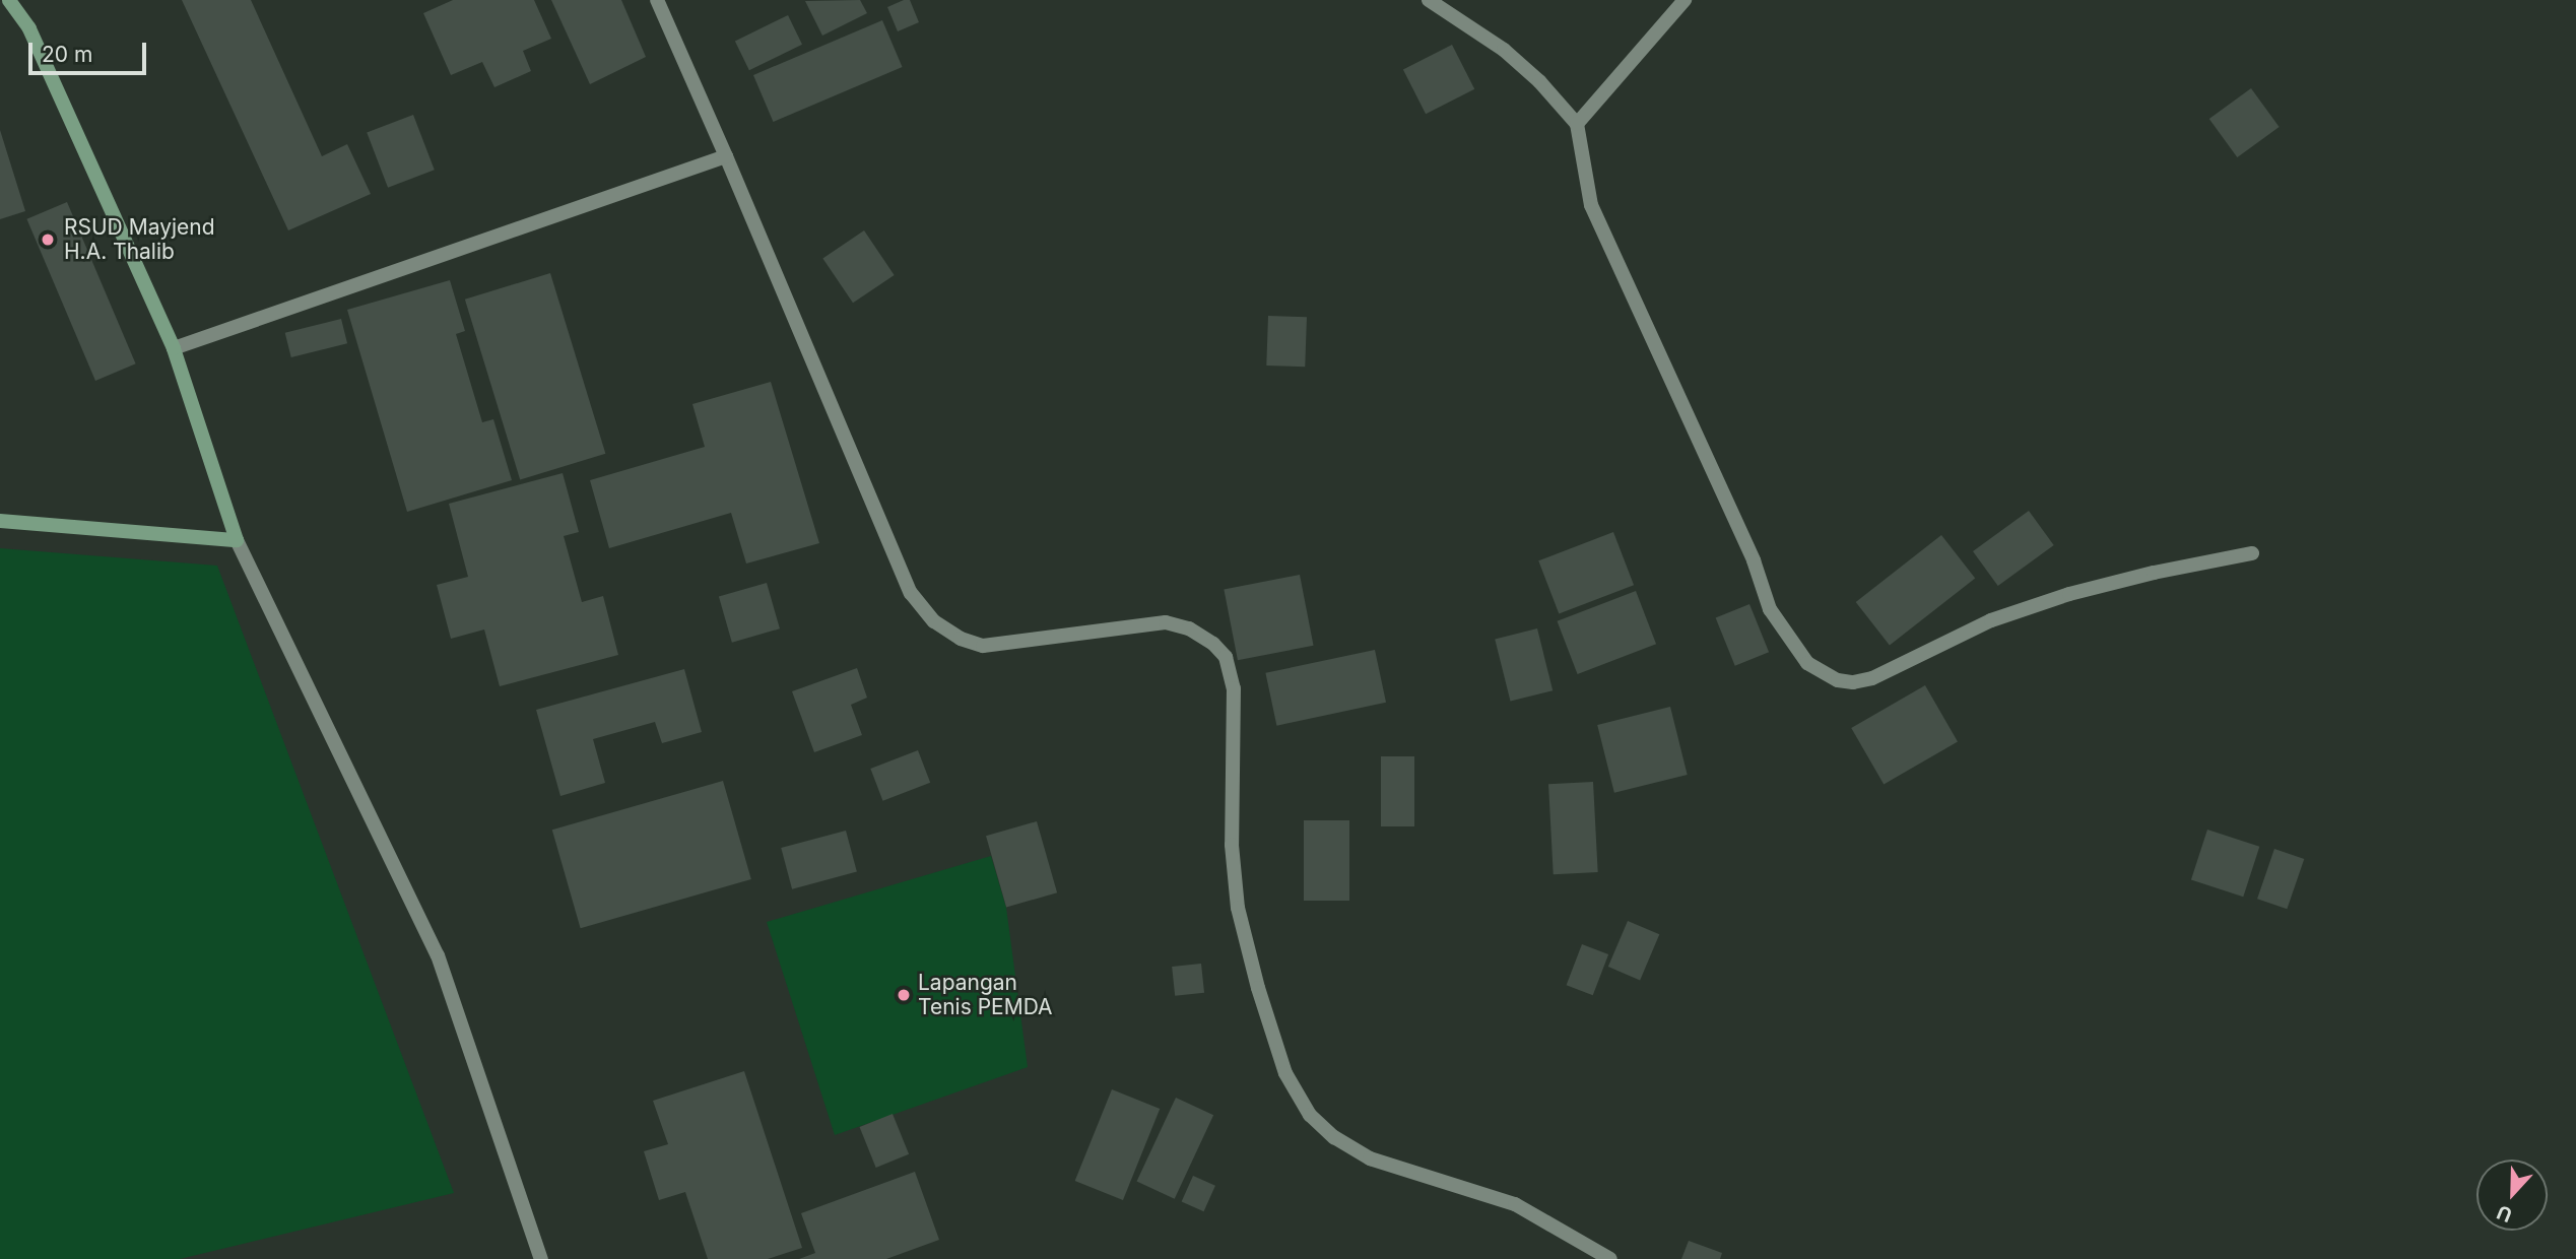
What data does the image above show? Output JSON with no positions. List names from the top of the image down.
{
  "places": ["RSUD Mayjend H.A. Thalib", "Lapangan Tenis PEMDA"],
  "scale_bar": "20 m",
  "north": "bottom"
}
